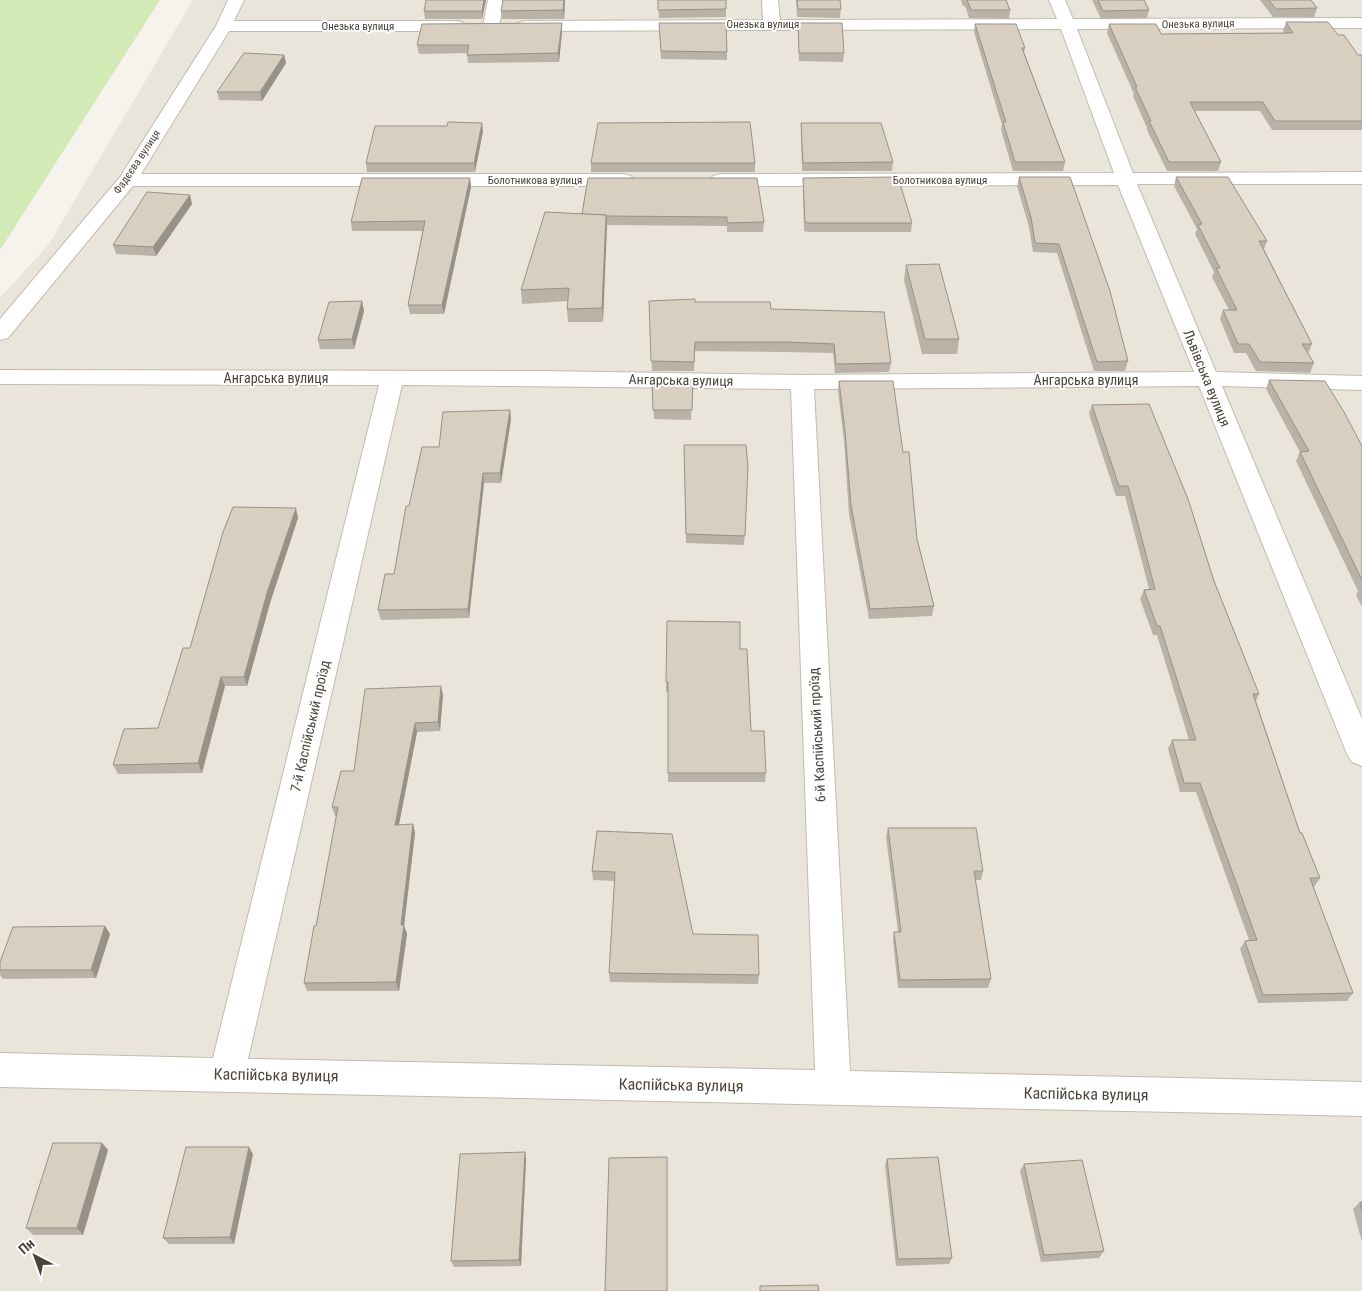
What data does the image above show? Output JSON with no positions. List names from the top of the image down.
{
  "streets": {
    "street": [
      "Онезька вулиця",
      "Фадєєва вулиця",
      "Болотникова вулиця",
      "Ангарська вулиця",
      "Львівська вулиця",
      "7-й Каспійський проїзд",
      "6-й Каспійський проїзд",
      "Каспійська вулиця"
    ]
  },
  "crossings": [
    ["Онезька вулиця", "Фадєєва вулиця"],
    ["Онезька вулиця", "Львівська вулиця"],
    ["Фадєєва вулиця", "Болотникова вулиця"],
    ["Болотникова вулиця", "Львівська вулиця"],
    ["Ангарська вулиця", "Львівська вулиця"],
    ["Ангарська вулиця", "7-й Каспійський проїзд"],
    ["Ангарська вулиця", "6-й Каспійський проїзд"],
    ["7-й Каспійський проїзд", "Каспійська вулиця"],
    ["6-й Каспійський проїзд", "Каспійська вулиця"]
  ],
  "north": "top left"
}
